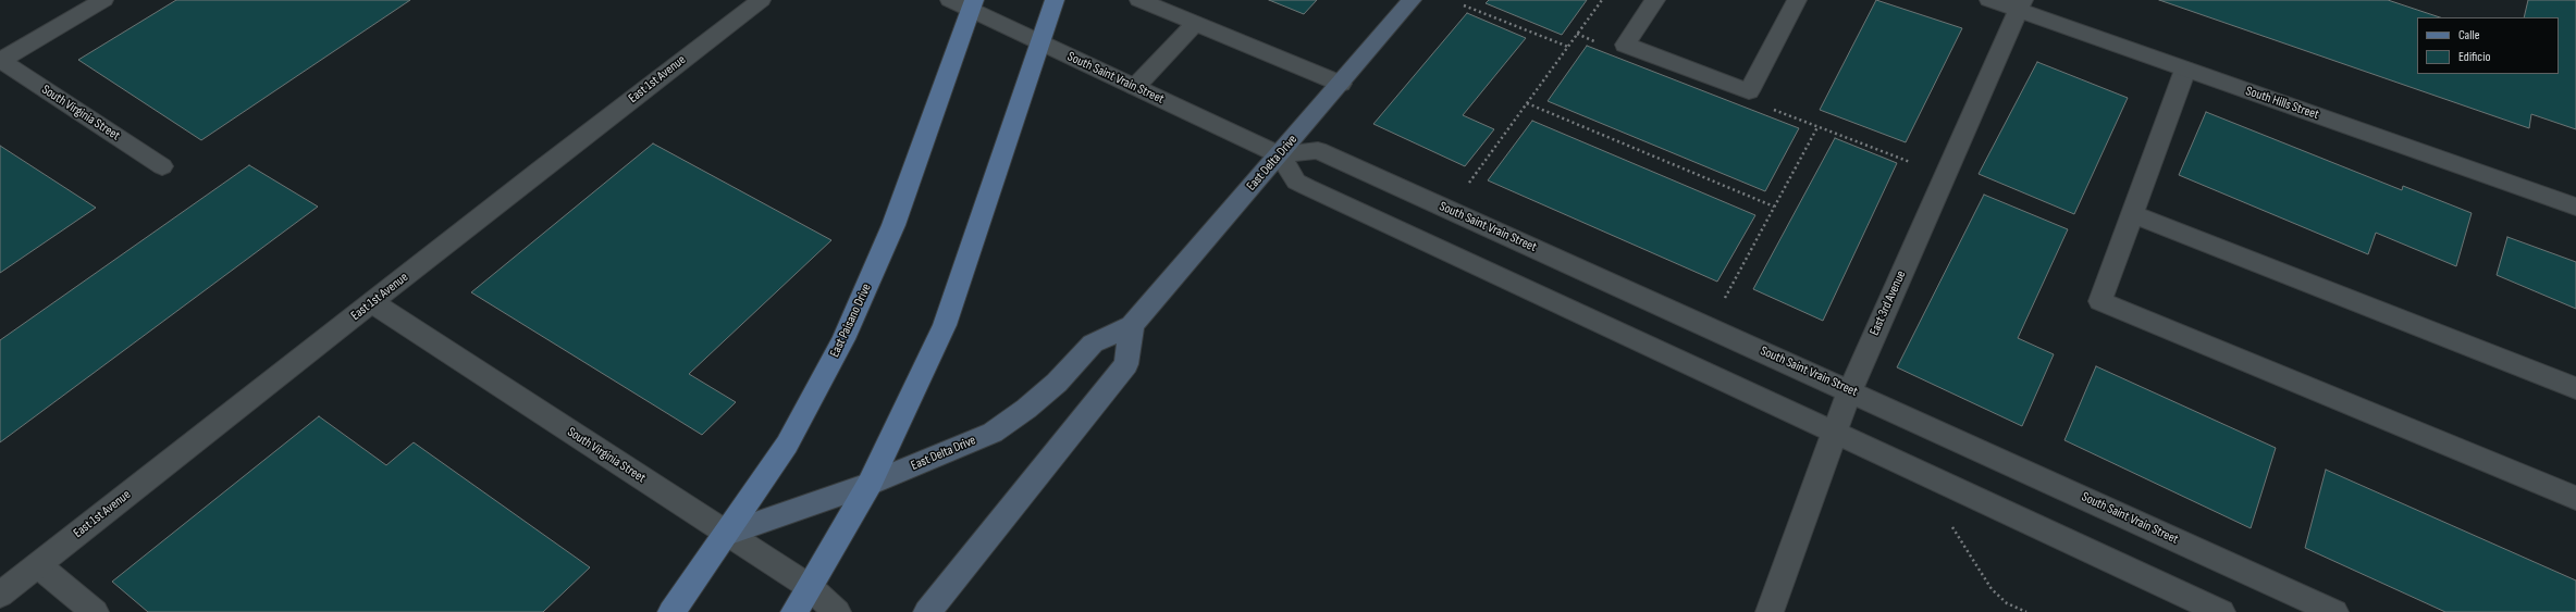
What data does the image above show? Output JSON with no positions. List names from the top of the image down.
{
  "streets": {
    "main road": ["East Paisano Drive"],
    "street": [
      "South Saint Vrain Street",
      "East 1st Avenue",
      "South Hills Street",
      "South Virginia Street",
      "East Delta Drive",
      "East 3rd Avenue"
    ]
  },
  "crossings": [
    ["South Saint Vrain Street", "East Delta Drive"],
    ["South Saint Vrain Street", "East 3rd Avenue"],
    ["South Saint Vrain Street", "East Paisano Drive"],
    ["East 1st Avenue", "South Virginia Street"],
    ["South Hills Street", "East 3rd Avenue"],
    ["South Virginia Street", "East Delta Drive"],
    ["South Virginia Street", "East Paisano Drive"],
    ["East Delta Drive", "East Paisano Drive"]
  ],
  "legend": ["Calle", "Edificio"]
}
